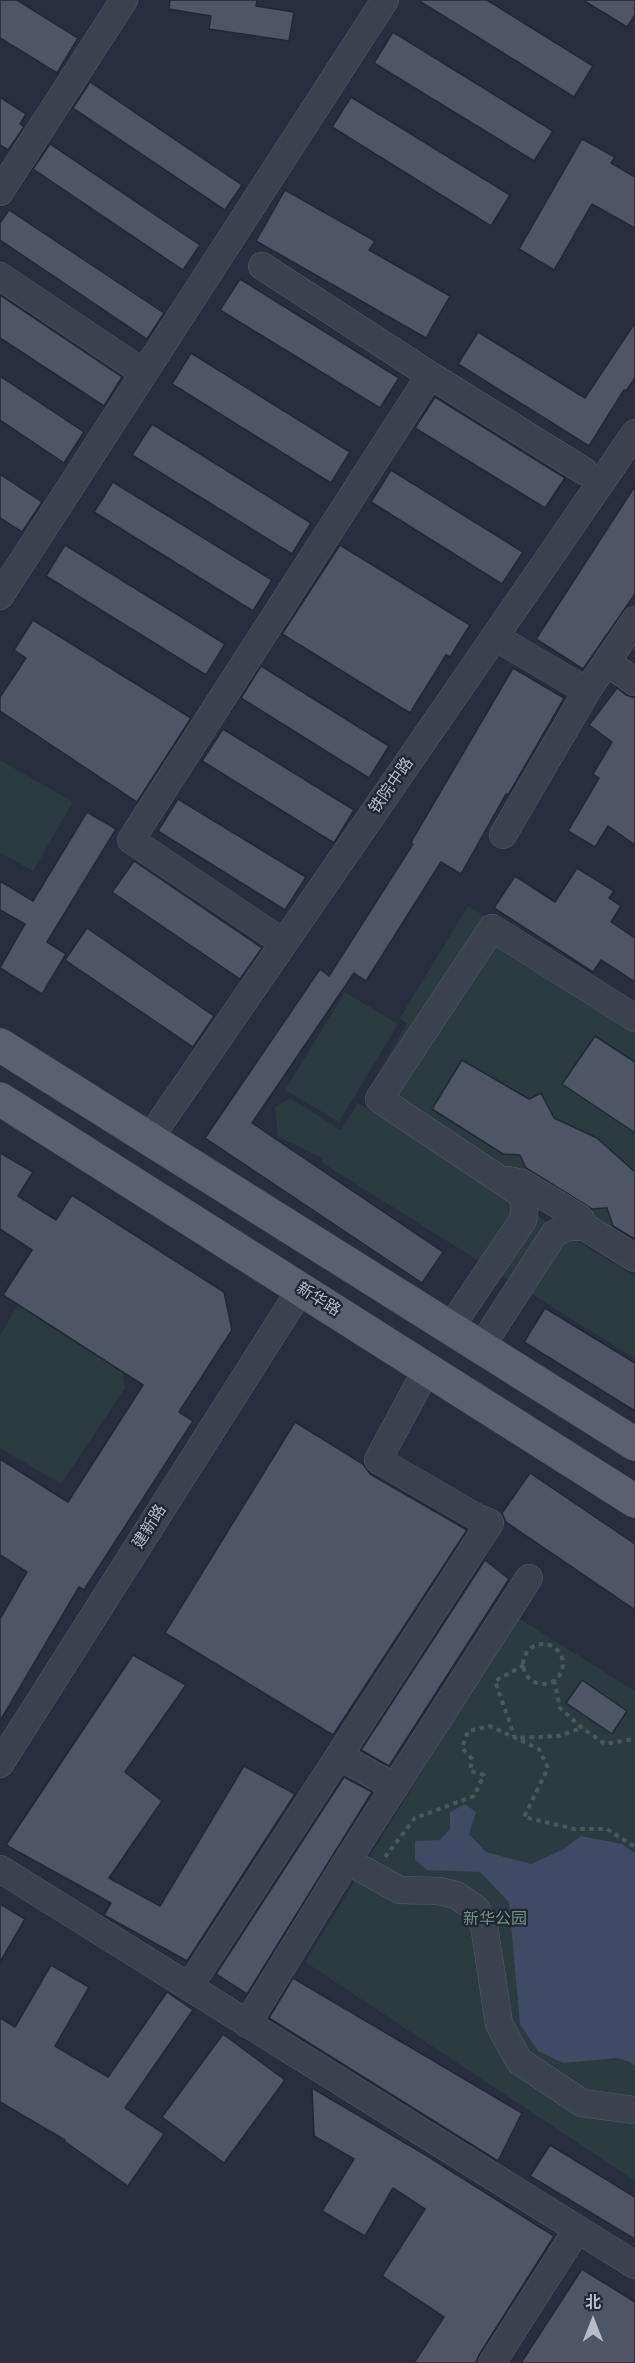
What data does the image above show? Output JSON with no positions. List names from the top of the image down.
{
  "streets": {
    "main road": ["新华路"],
    "street": ["铁院中路", "建新路"]
  },
  "crossings": [
    ["新华路", "建新路"]
  ],
  "parks": ["新华公园"],
  "north": "top"
}
